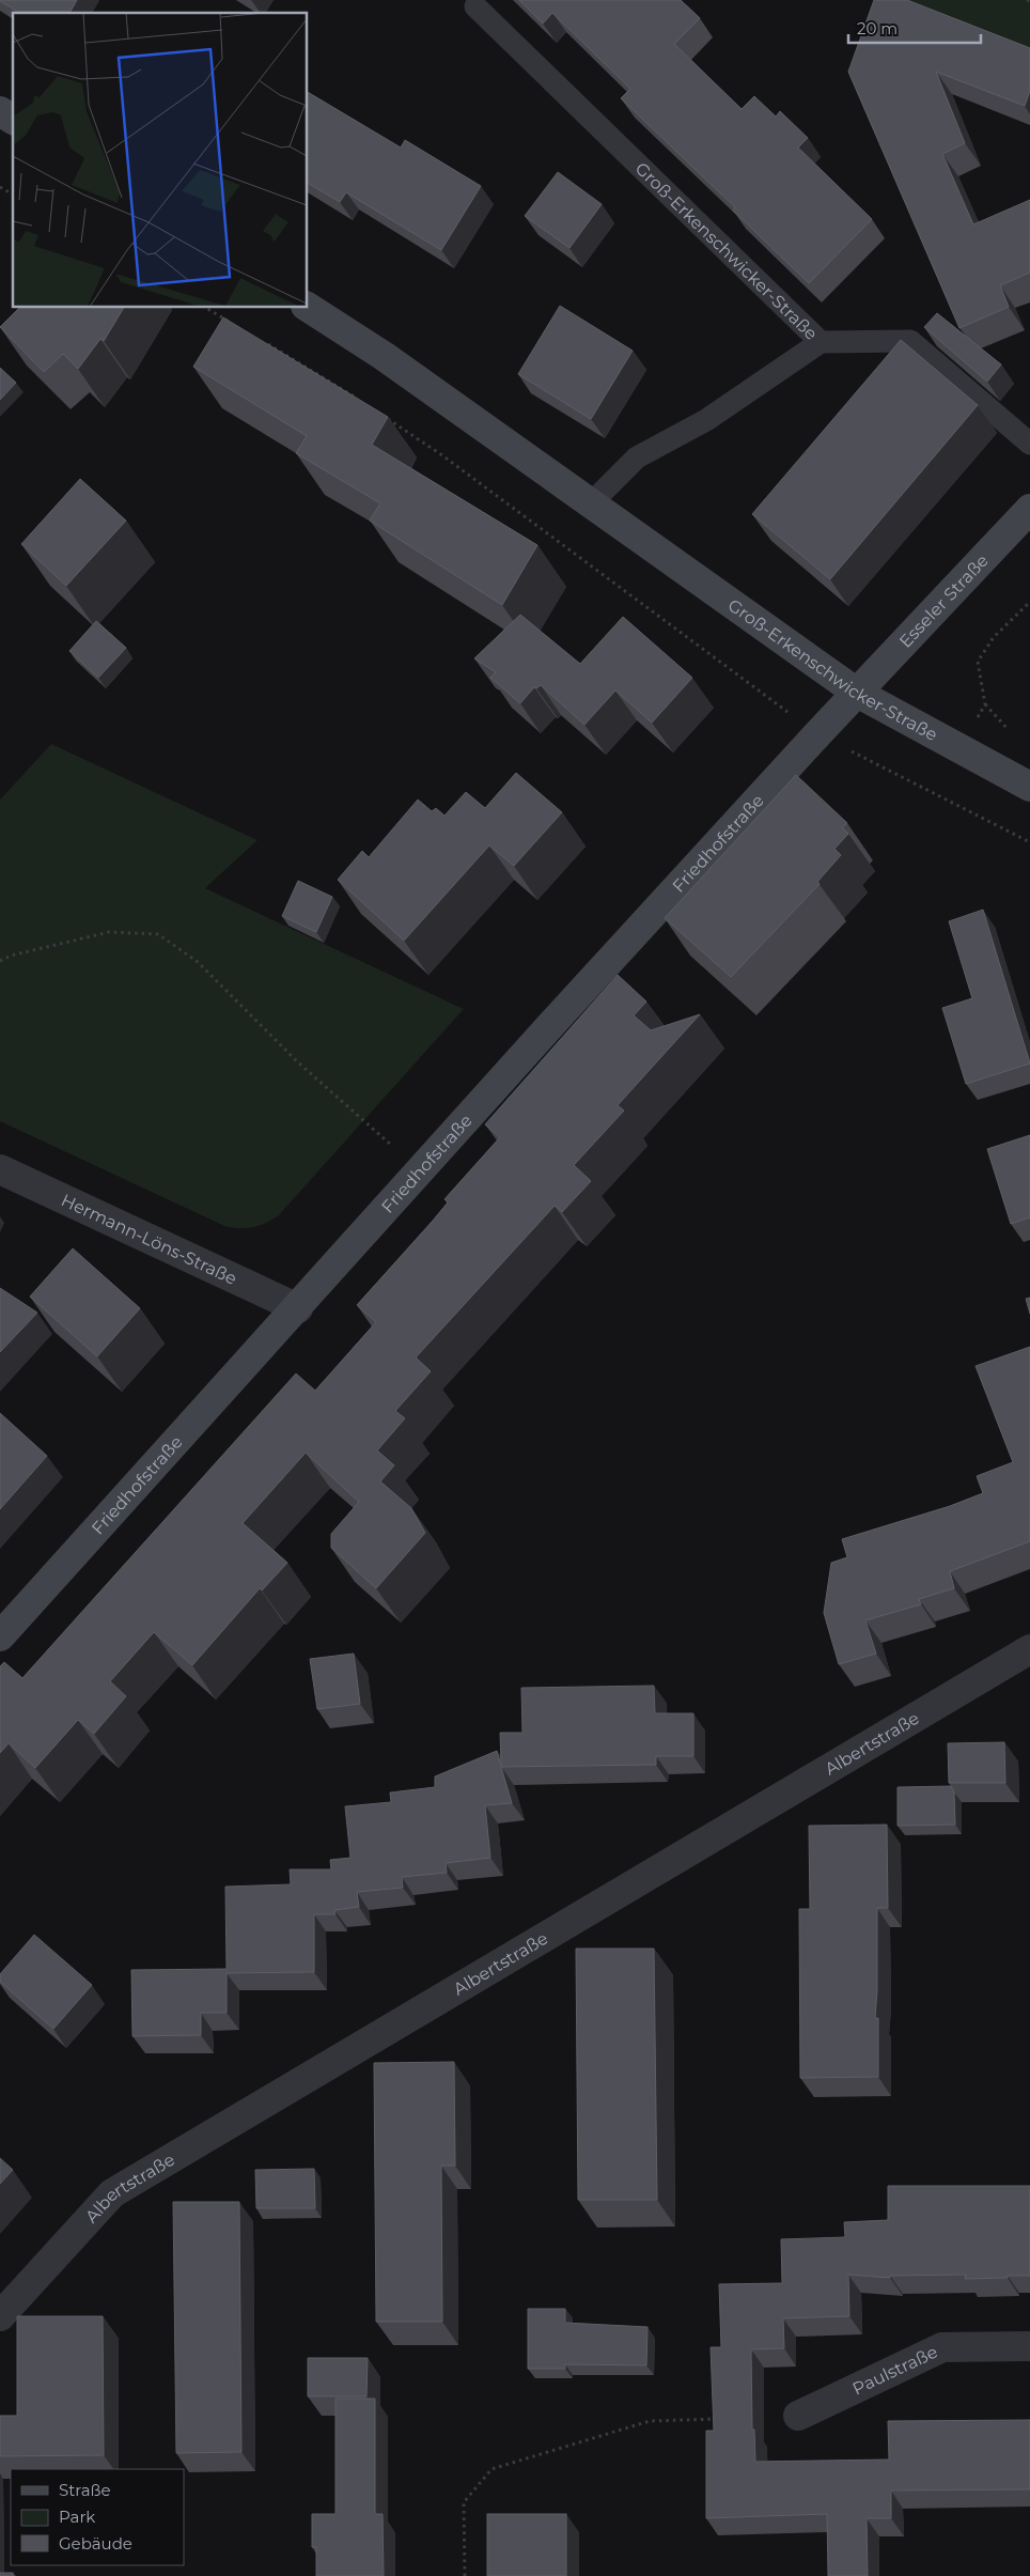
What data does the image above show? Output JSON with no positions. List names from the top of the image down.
{
  "streets": {
    "main road": ["Groß-Erkenschwicker-Straße", "Esseler Straße", "Friedhofstraße"],
    "street": ["Hermann-Löns-Straße", "Albertstraße", "Paulstraße"]
  },
  "crossings": [
    ["Groß-Erkenschwicker-Straße", "Esseler Straße"],
    ["Groß-Erkenschwicker-Straße", "Friedhofstraße"],
    ["Esseler Straße", "Friedhofstraße"],
    ["Friedhofstraße", "Hermann-Löns-Straße"]
  ],
  "legend": ["Straße", "Park", "Gebäude"],
  "scale_bar": "20 m"
}
